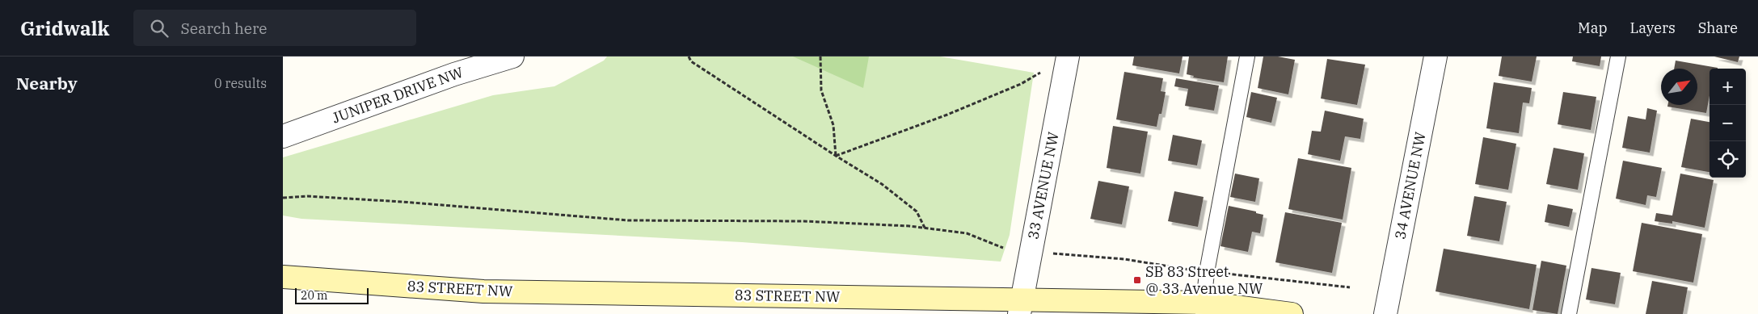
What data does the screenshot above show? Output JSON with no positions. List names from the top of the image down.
{
  "streets": {
    "street": [
      "JUNIPER DRIVE NW",
      "33 AVENUE NW",
      "34 AVENUE NW",
      "83 STREET NW"
    ]
  },
  "crossings": [
    ["33 AVENUE NW", "83 STREET NW"]
  ],
  "places": {
    "transit": ["SB 83 Street @ 33 Avenue NW"]
  },
  "scale_bar": "20 m",
  "north": "top right",
  "page": {
    "header": "Gridwalk",
    "search": "Search here",
    "nav": ["Map", "Layers", "Share"],
    "heading": ["Nearby", "0 results"],
    "map_buttons": ["+", "−"],
    "scale": "20 m"
  }
}
